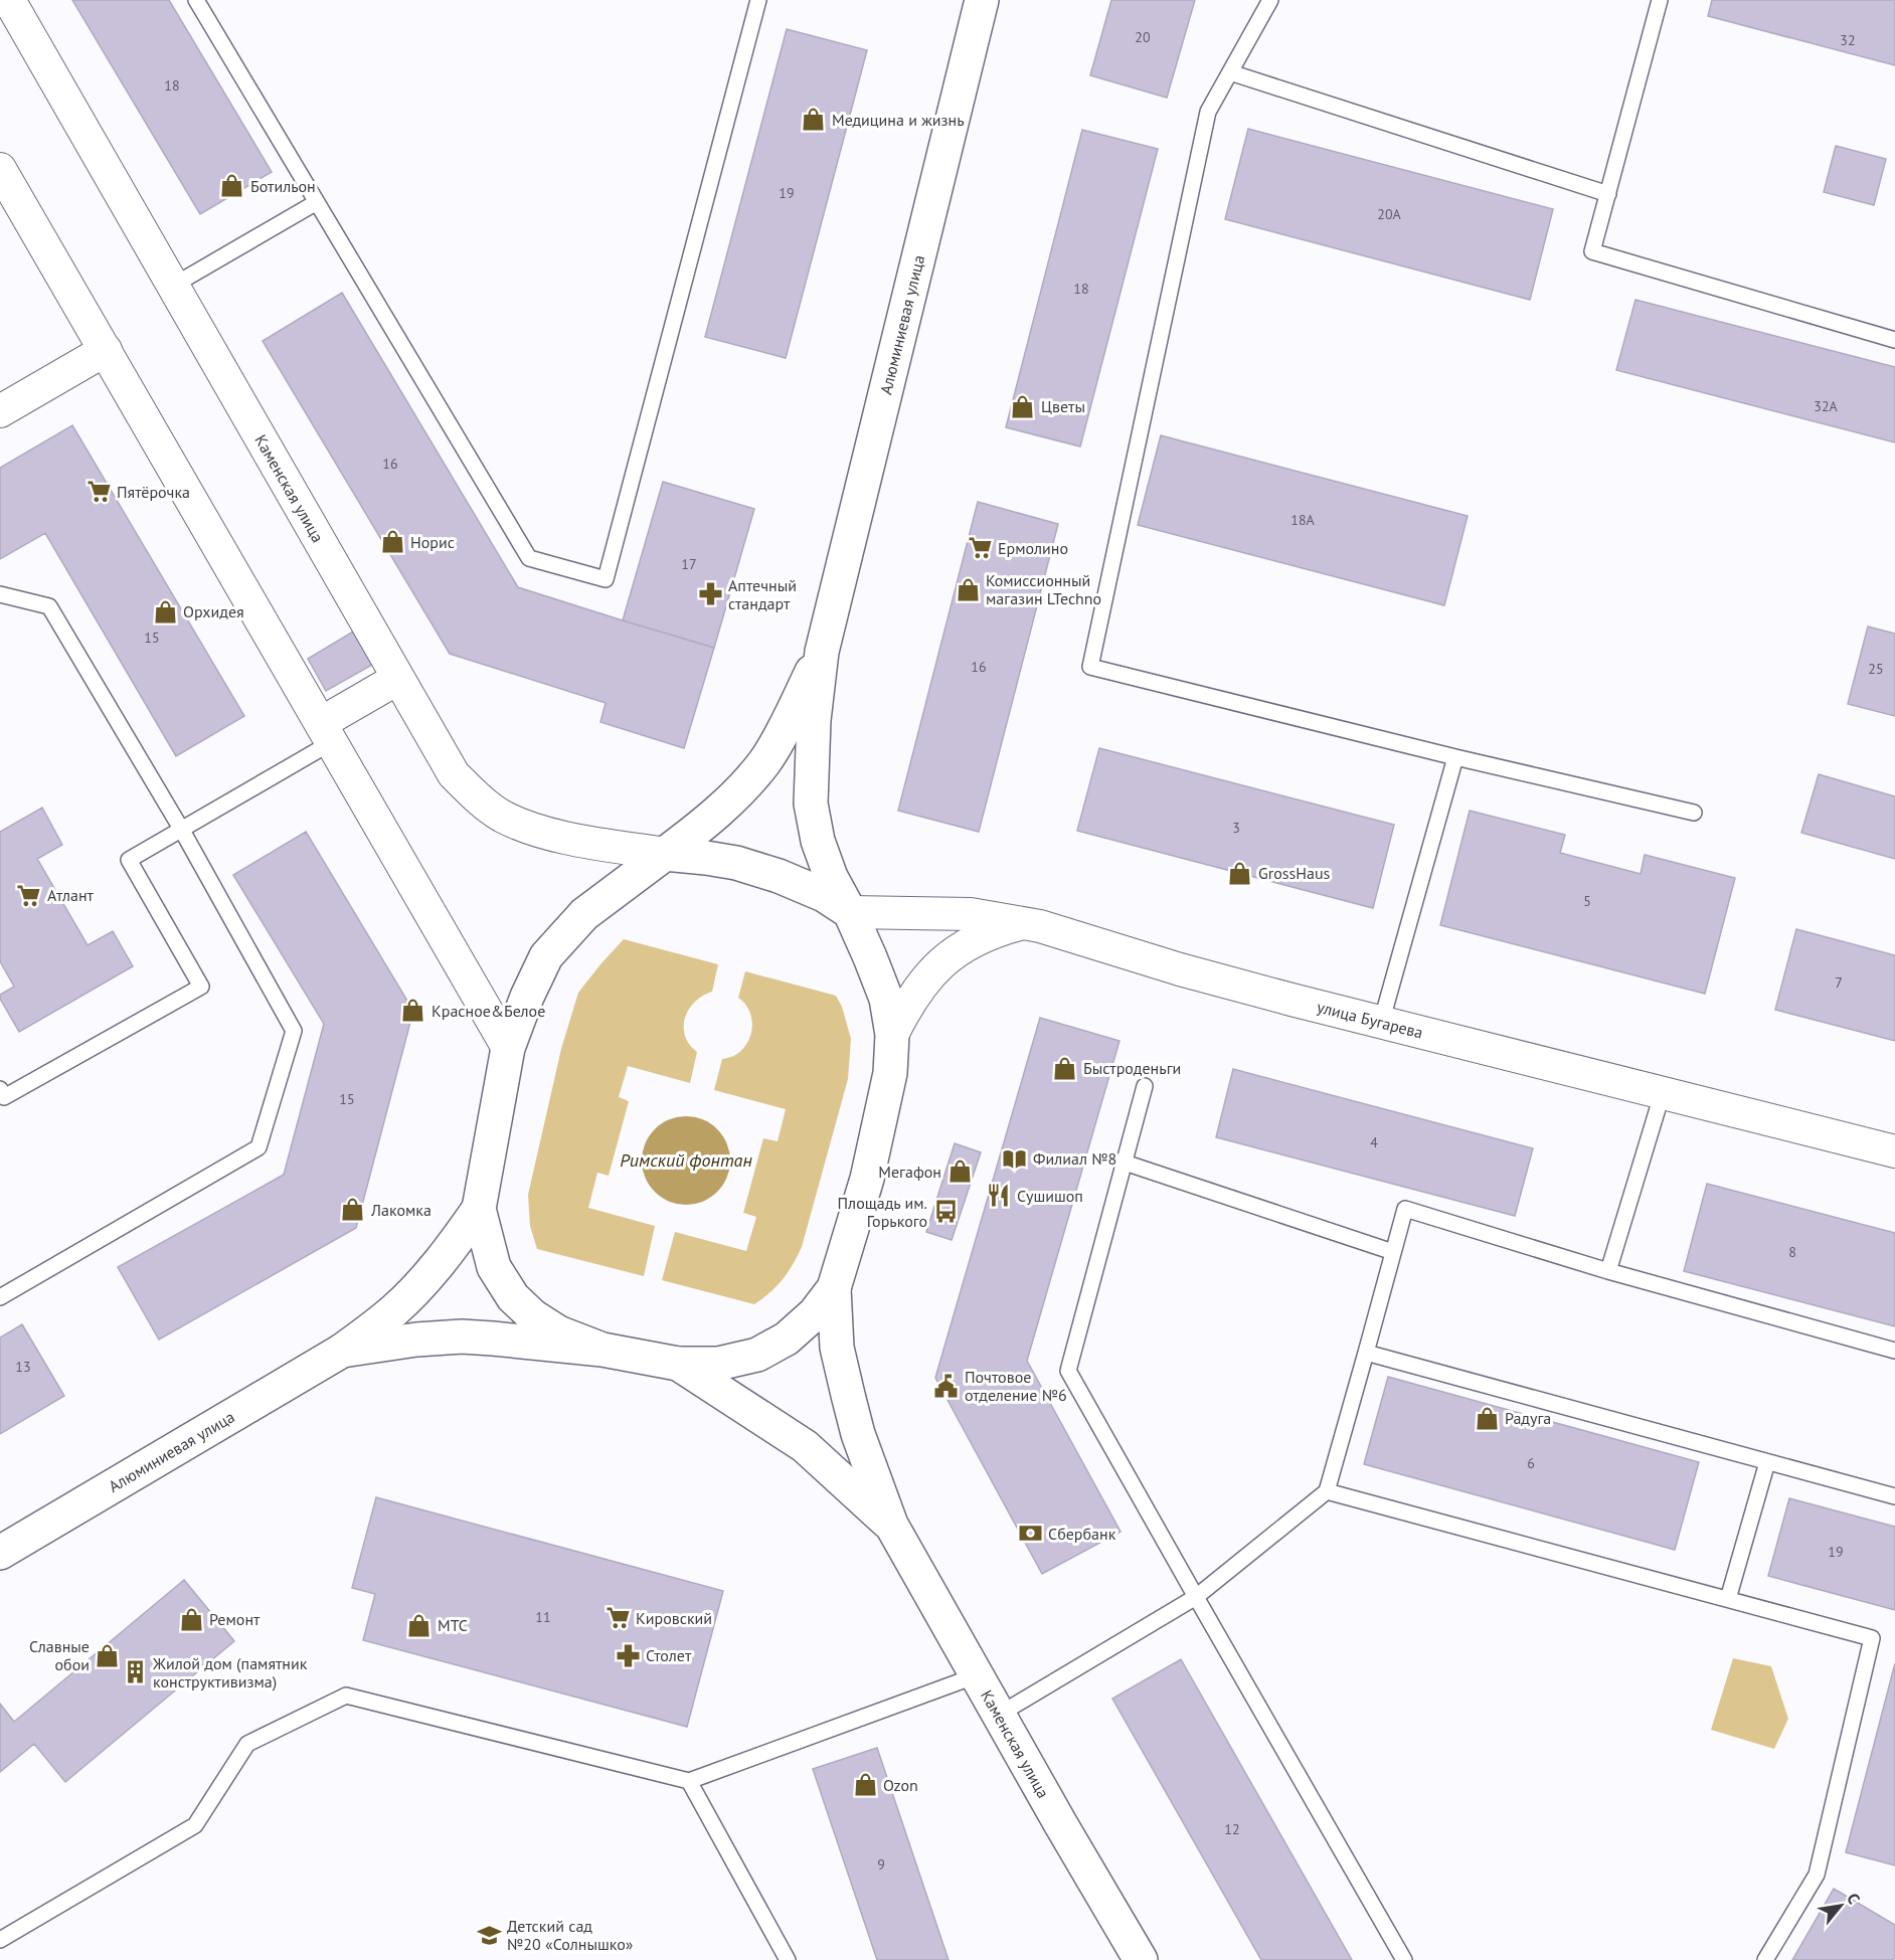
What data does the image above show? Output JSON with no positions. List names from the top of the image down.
{
  "streets": {
    "main road": ["Алюминиевая улица", "Каменская улица"],
    "street": ["улица Бугарева"]
  },
  "water": ["Римский фонтан"],
  "places": {
    "shop": [
      "Медицина и жизнь",
      "Ботильон",
      "Цветы",
      "Норис",
      "Комиссионный магазин LTechno",
      "Орхидея",
      "GrossHaus",
      "Красное&Белое",
      "Быстроденьги",
      "Мегафон",
      "Лакомка",
      "Радуга",
      "Ремонт",
      "МТС",
      "Славные обои",
      "Ozon"
    ],
    "supermarket": [
      "Пятёрочка",
      "Ермолино",
      "Атлант",
      "Кировский"
    ],
    "pharmacy": ["Аптечный стандарт", "Столет"],
    "library": ["Филиал №8"],
    "restaurant": ["Сушишоп"],
    "bus stop": ["Площадь им. Горького"],
    "public building": ["Почтовое отделение №6"],
    "bank": ["Сбербанк"],
    "building": ["Жилой дом (памятник конструктивизма)"],
    "school or university": ["Детский сад №20 «Солнышко»"]
  },
  "house_numbers": [
    "20",
    "32",
    "18",
    "19",
    "20А",
    "18",
    "32А",
    "16",
    "18А",
    "17",
    "15",
    "16",
    "25",
    "3",
    "5",
    "7",
    "15",
    "4",
    "8",
    "13",
    "6",
    "19",
    "11",
    "12",
    "9"
  ],
  "north": "top right"
}
